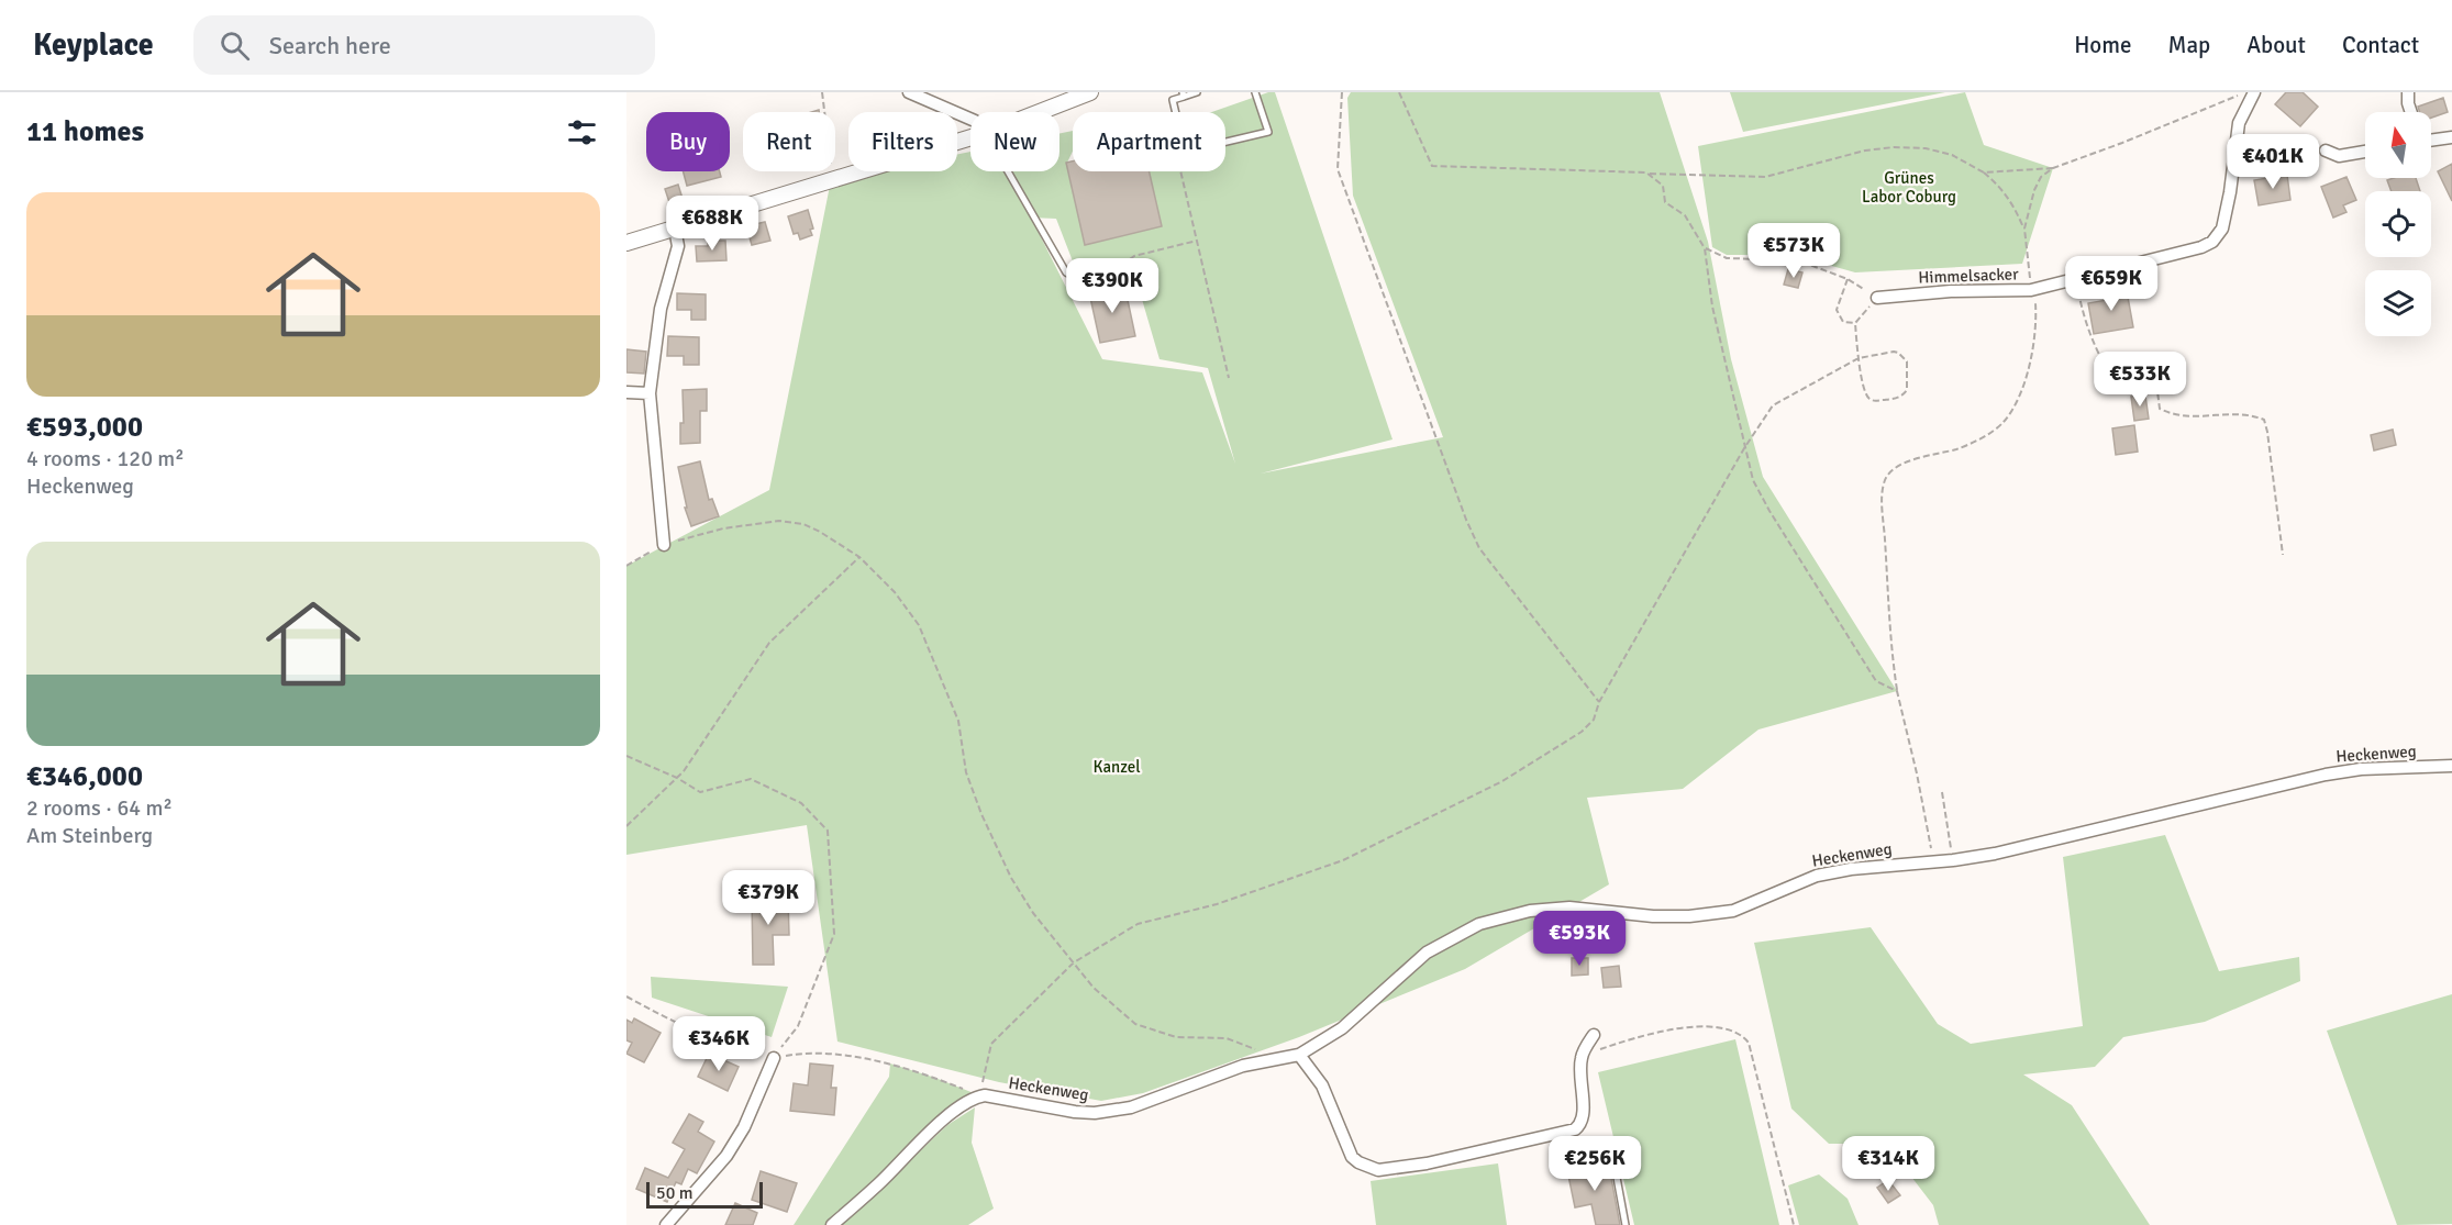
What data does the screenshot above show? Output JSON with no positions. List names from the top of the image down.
{
  "streets": {
    "street": ["Himmelsacker", "Heckenweg"]
  },
  "parks": ["Grünes Labor Coburg", "Kanzel"],
  "scale_bar": "50 m",
  "north": "top",
  "page": {
    "header": "Keyplace",
    "search": "Search here",
    "nav": [
      "Home",
      "Map",
      "About",
      "Contact"
    ],
    "heading": "11 homes",
    "chip": [
      "Buy",
      "Rent",
      "Filters",
      "New",
      "Apartment"
    ],
    "price": [
      "€401K",
      "€688K",
      "€573K",
      "€659K",
      "€390K",
      "€533K",
      "€379K",
      "€593K",
      "€346K",
      "€256K",
      "€314K"
    ],
    "list": [
      {
        "name": "€593,000",
        "note": "4 rooms · 120 m² · Heckenweg"
      },
      {
        "name": "€346,000",
        "note": "2 rooms · 64 m² · Am Steinberg"
      }
    ],
    "scale": "50 m"
  }
}
